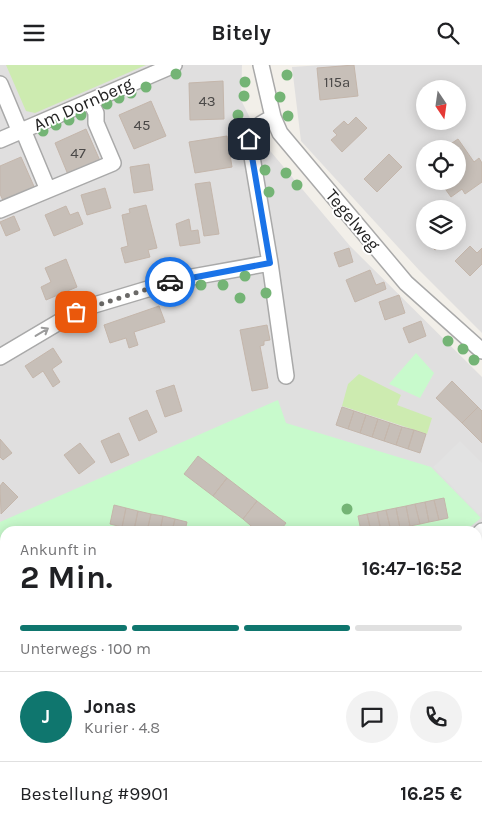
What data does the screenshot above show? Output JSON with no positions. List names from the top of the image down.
{
  "streets": {
    "street": ["Am Dornberg", "Tegelweg"]
  },
  "house_numbers": [
    "115a",
    "43",
    "45",
    "47"
  ],
  "north": "bottom",
  "page": {
    "header": "Bitely",
    "heading": ["2 Min.", "Ankunft in", "16:47–16:52"],
    "panel": [
      "Jonas",
      "Kurier · 4.8",
      "Bestellung #9901",
      "16.25 €"
    ],
    "bar": "Unterwegs · 100 m",
    "round": "J"
  }
}
